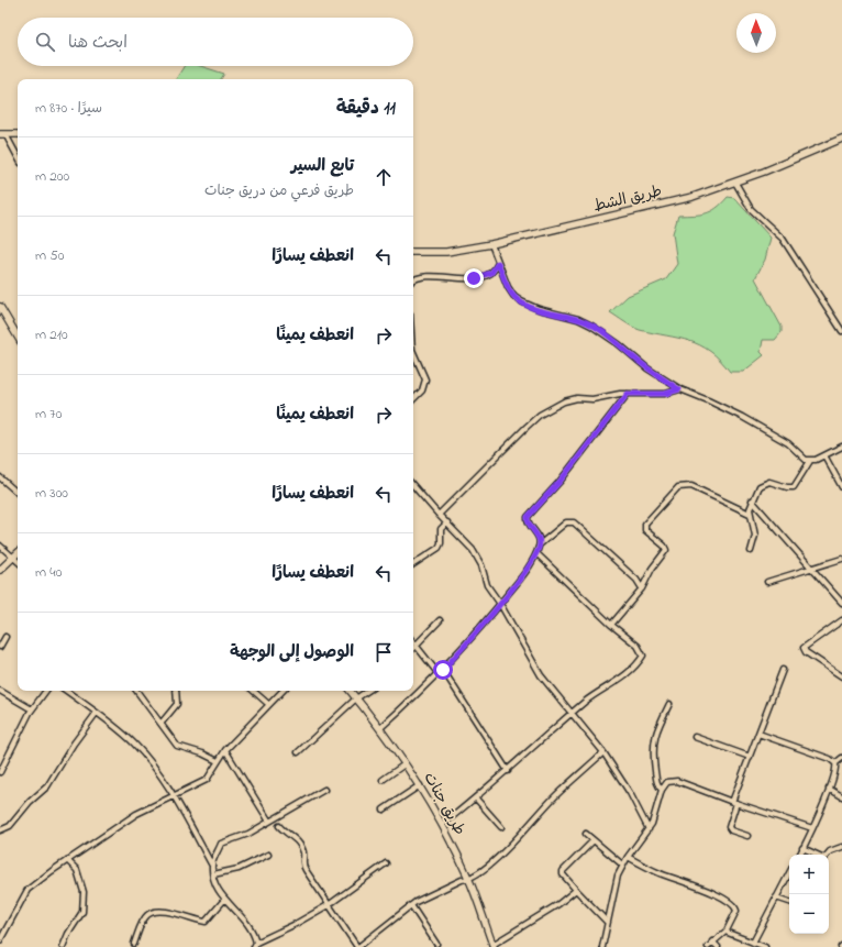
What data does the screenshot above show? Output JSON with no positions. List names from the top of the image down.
{
  "streets": {
    "main road": ["طريق الشط", "طريق جنات"]
  },
  "north": "top",
  "page": {
    "search": "ابحث هنا",
    "heading": ["11 دقيقة", "سيرًا · 870 m"],
    "list": [
      ["تابع السير", "طريق فرعي من دريق جنات", "200 m"],
      ["انعطف يسارًا", "50 m"],
      ["انعطف يمينًا", "210 m"],
      ["انعطف يمينًا", "70 m"],
      ["انعطف يسارًا", "300 m"],
      ["انعطف يسارًا", "40 m"],
      "الوصول إلى الوجهة"
    ],
    "map_buttons": ["+", "−"]
  }
}
